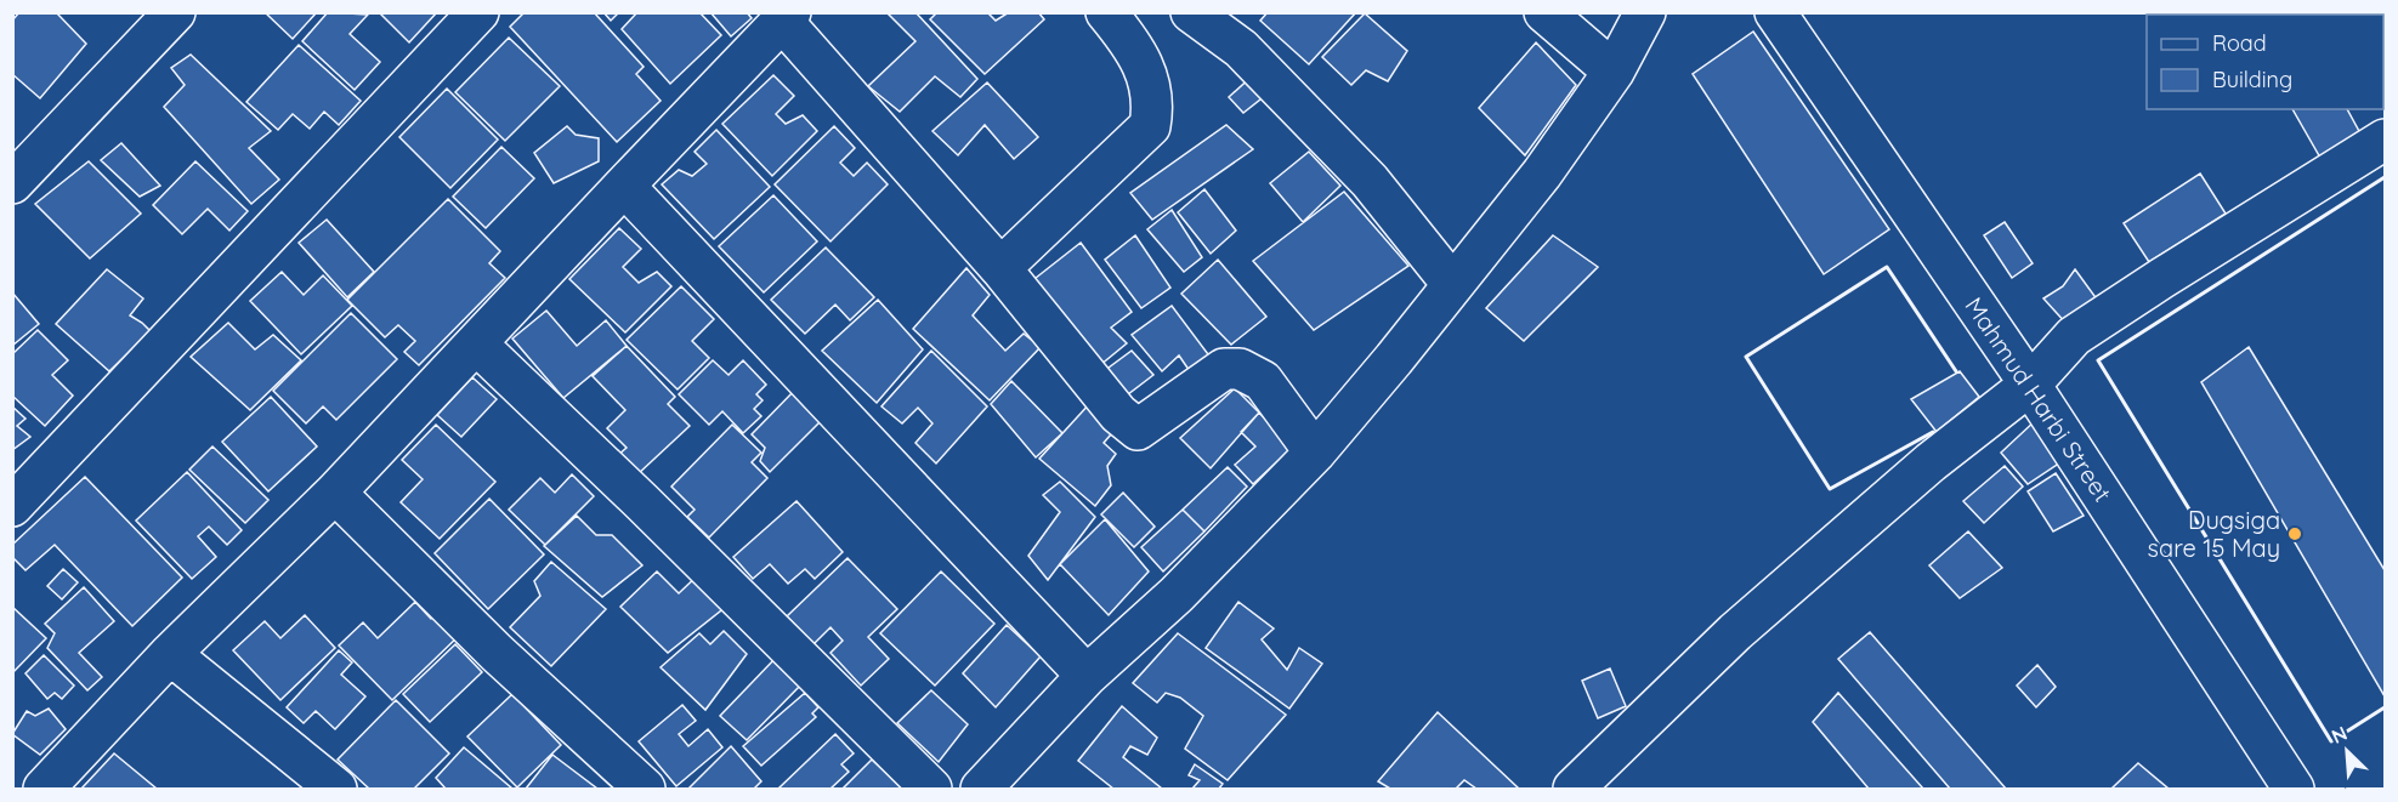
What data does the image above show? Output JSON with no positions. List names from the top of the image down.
{
  "streets": {
    "street": ["Mahmud Harbi Street"]
  },
  "places": ["Dugsiga sare 15 May"],
  "legend": ["Road", "Building"],
  "north": "top left"
}
